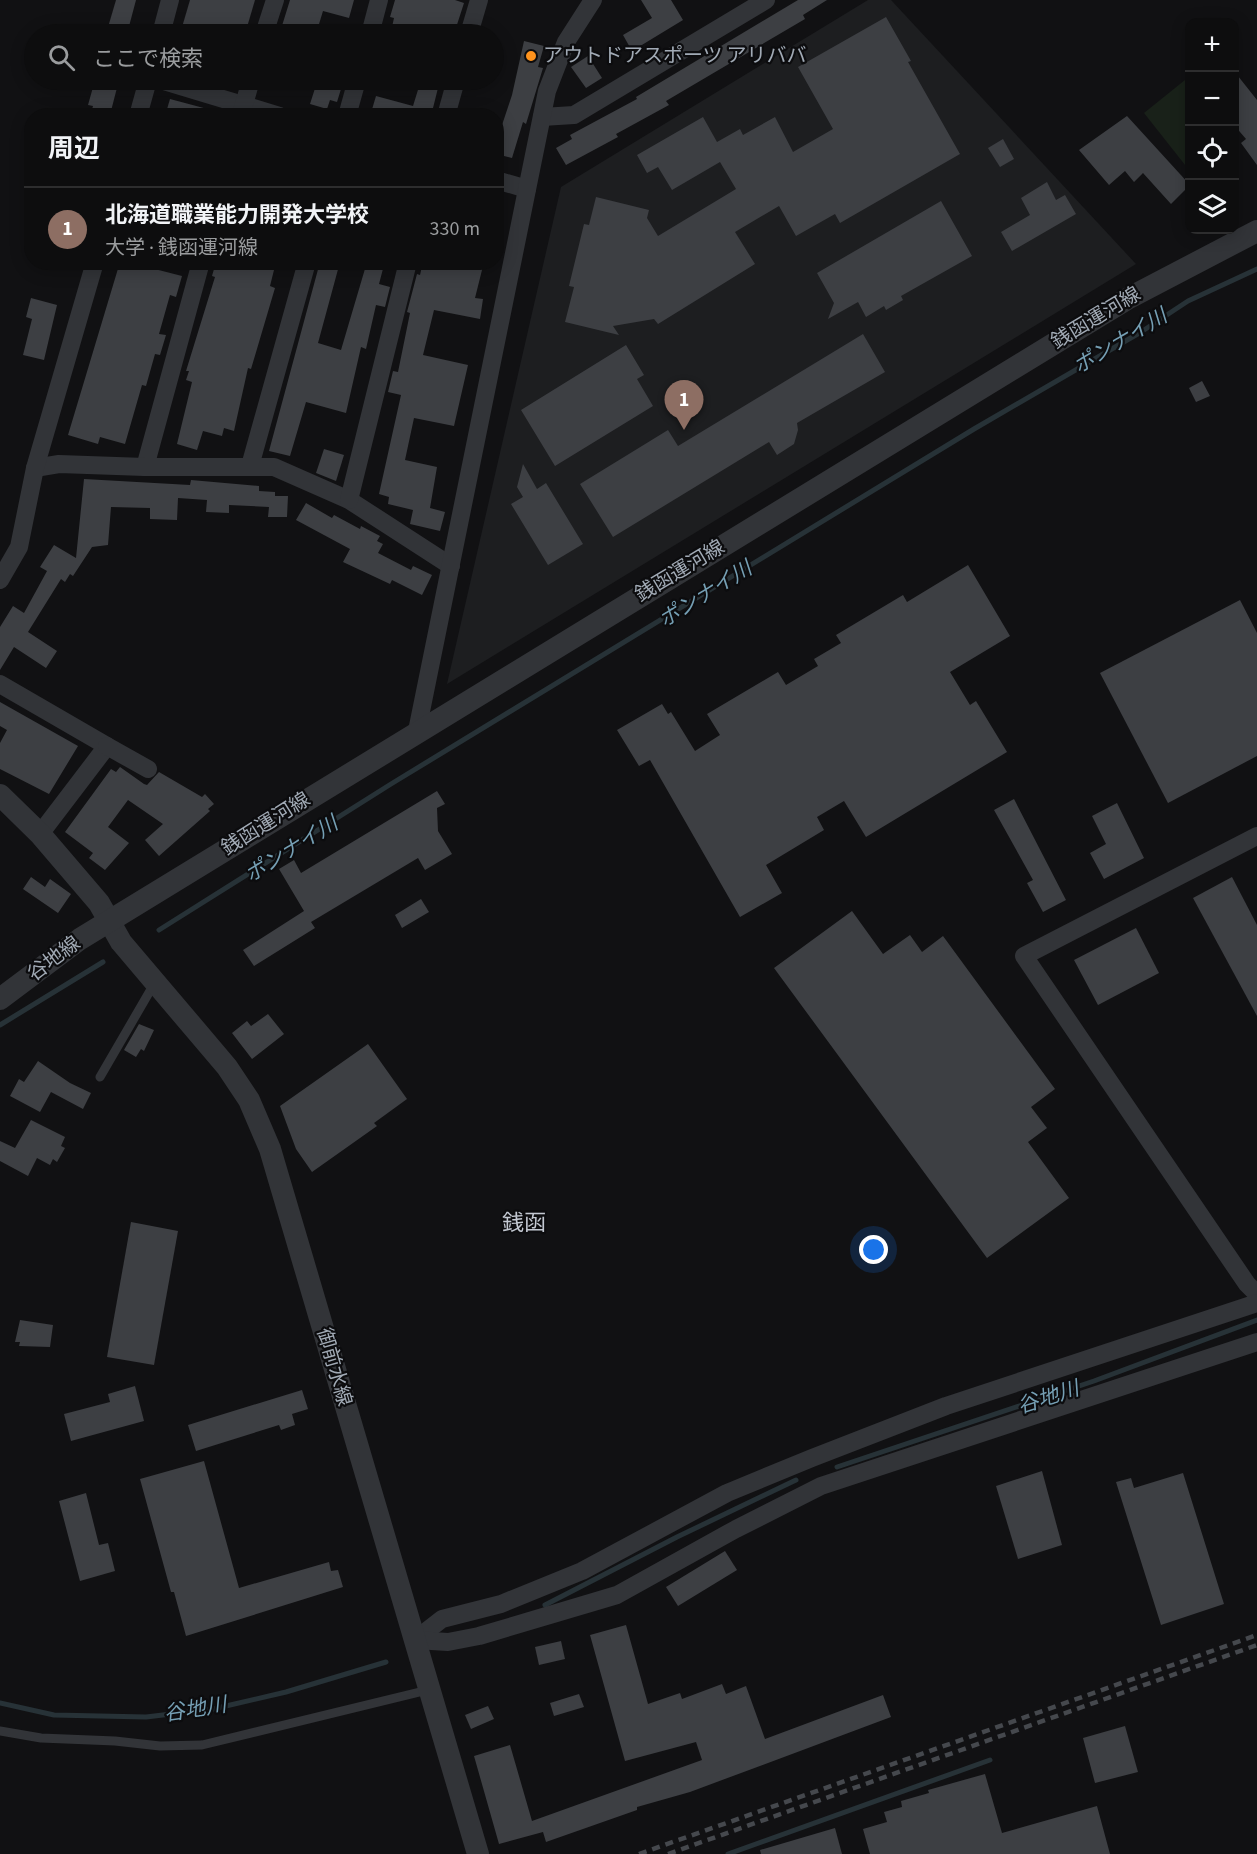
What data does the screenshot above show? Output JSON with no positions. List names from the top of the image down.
{
  "streets": {
    "street": ["銭函運河線", "谷地線", "御前水線"]
  },
  "crossings": [
    ["銭函運河線", "谷地線"],
    ["銭函運河線", "御前水線"],
    ["谷地線", "御前水線"]
  ],
  "districts": ["銭函"],
  "water": ["ポンナイ川", "谷地川"],
  "places": ["アウトドアスポーツ アリババ"],
  "page": {
    "map_buttons": ["+", "−"],
    "search": "ここで検索",
    "heading": "周辺",
    "list": [
      {
        "mark": "1",
        "name": "北海道職業能力開発大学校",
        "note": "大学 · 銭函運河線",
        "value": "330 m"
      }
    ],
    "pins": "1"
  }
}
